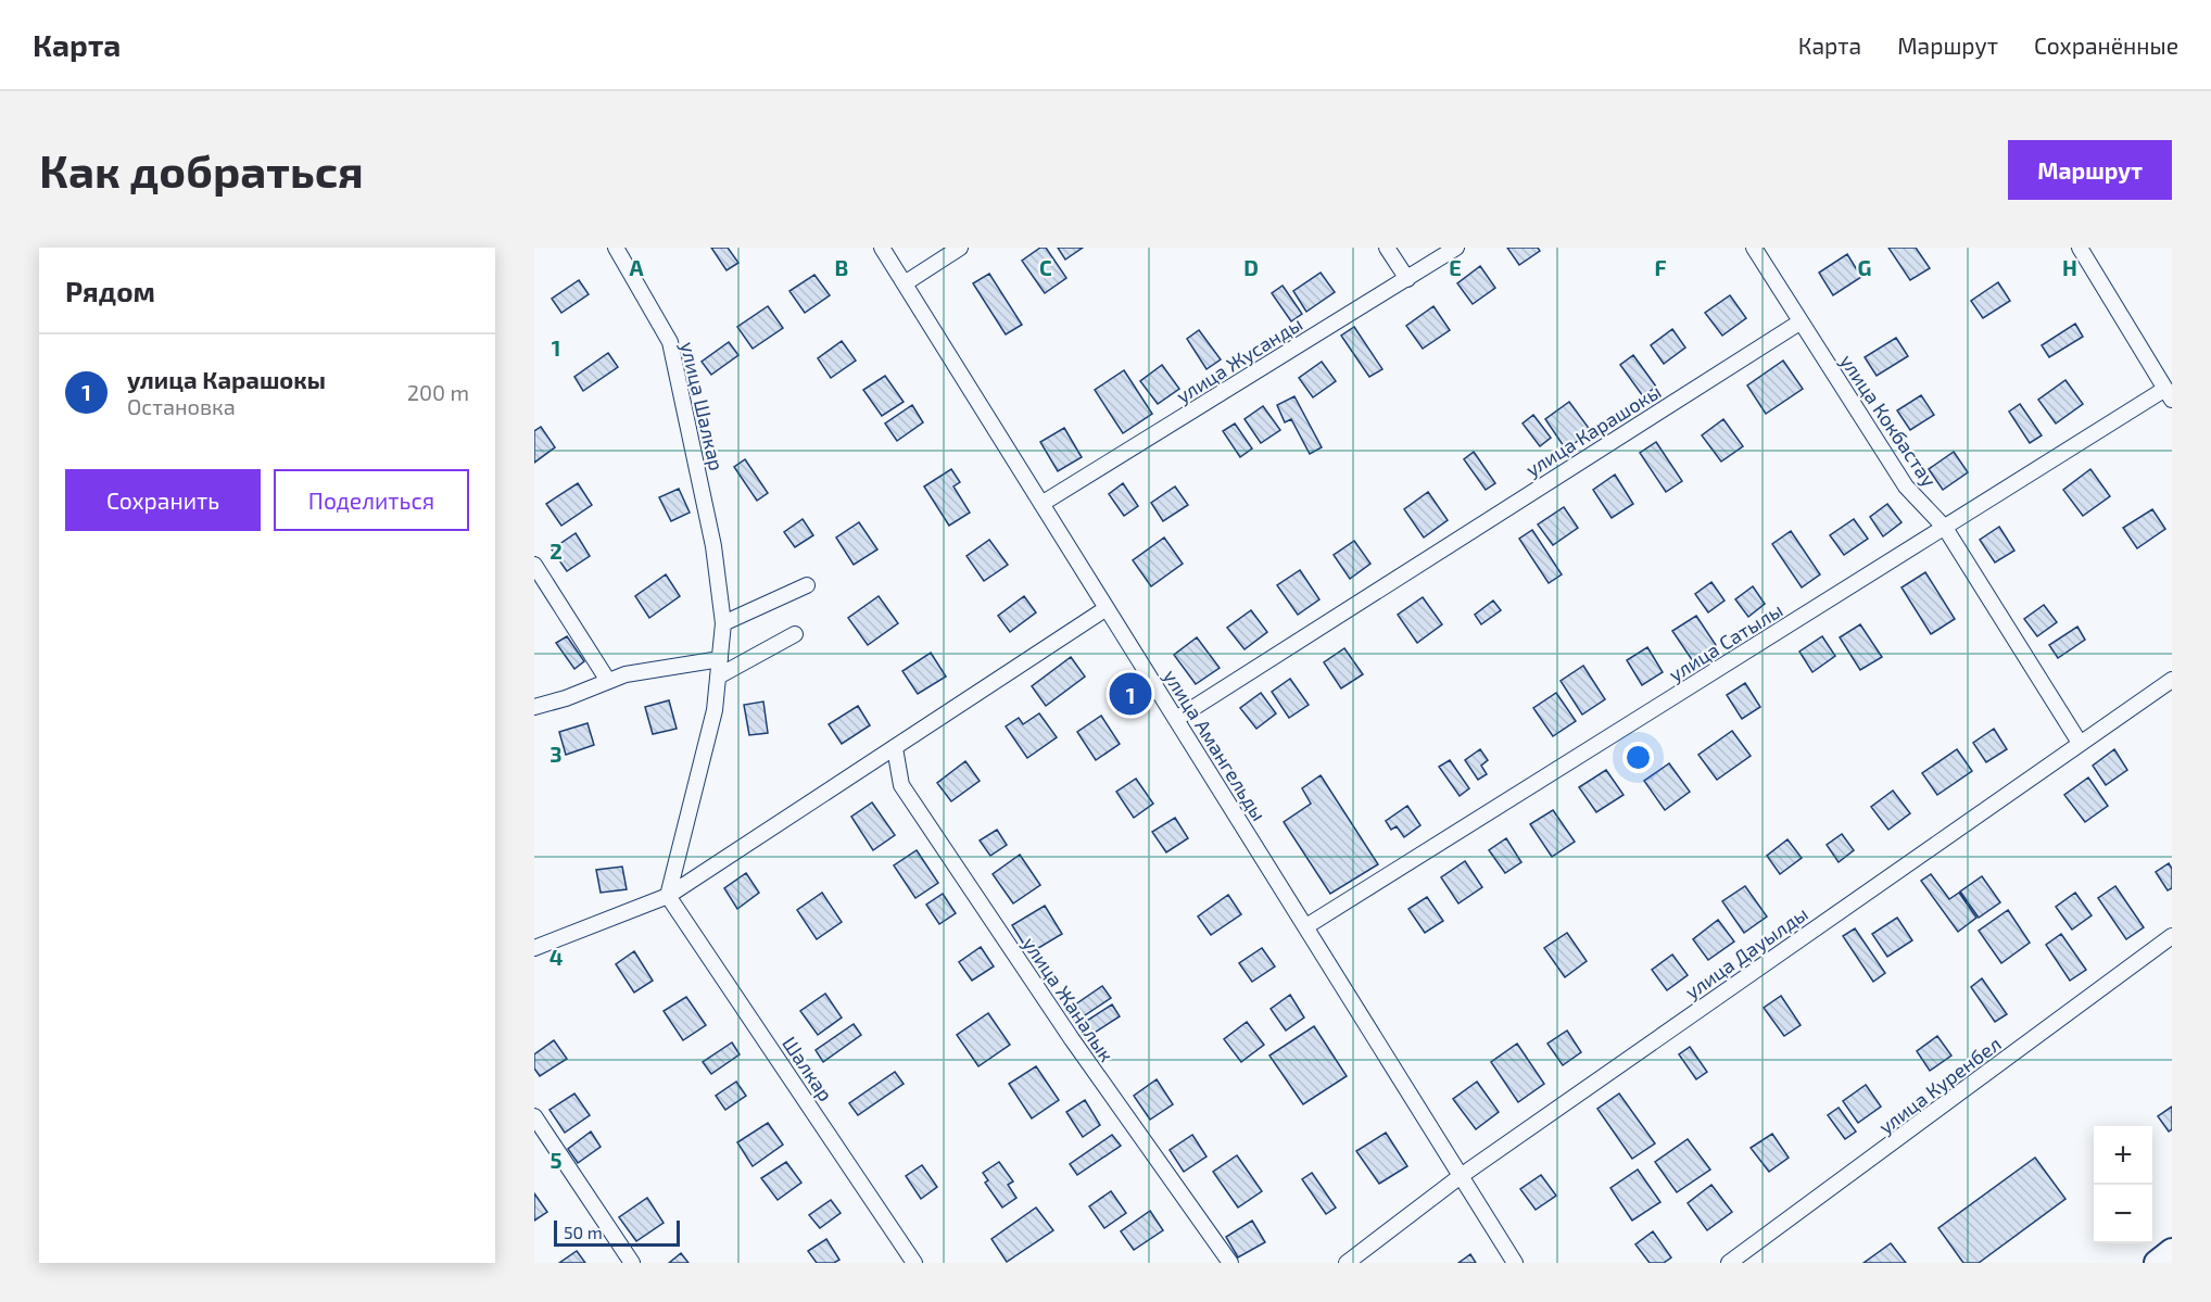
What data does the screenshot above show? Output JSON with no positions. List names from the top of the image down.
{
  "streets": {
    "street": [
      "улица Жусанды",
      "улица Шалкар",
      "улица Кокбастау",
      "улица Карашокы",
      "улица Сатылы",
      "улица Амангельды",
      "улица Дауылды",
      "улица Жаналык",
      "Шалкар",
      "улица Куренбел"
    ]
  },
  "crossings": [
    ["улица Жусанды", "улица Амангельды"],
    ["улица Шалкар", "Шалкар"],
    ["улица Кокбастау", "улица Карашокы"],
    ["улица Кокбастау", "улица Сатылы"],
    ["улица Кокбастау", "улица Дауылды"],
    ["улица Карашокы", "улица Амангельды"],
    ["улица Сатылы", "улица Амангельды"],
    ["улица Амангельды", "улица Дауылды"]
  ],
  "scale_bar": "50 m",
  "page": {
    "header": "Карта",
    "nav": ["Карта", "Маршрут", "Сохранённые"],
    "buttons": [
      "Маршрут",
      ["Сохранить", "Поделиться"]
    ],
    "title": "Как добраться",
    "heading": "Рядом",
    "list": [
      {
        "mark": "1",
        "name": "улица Карашокы",
        "note": "Остановка",
        "value": "200 m"
      }
    ],
    "pins": "1",
    "map_buttons": ["+", "−"],
    "scale": "50 m"
  },
  "grid": {
    "columns": [
      "A",
      "B",
      "C",
      "D",
      "E",
      "F",
      "G",
      "H"
    ],
    "rows": [
      "1",
      "2",
      "3",
      "4",
      "5"
    ]
  }
}
